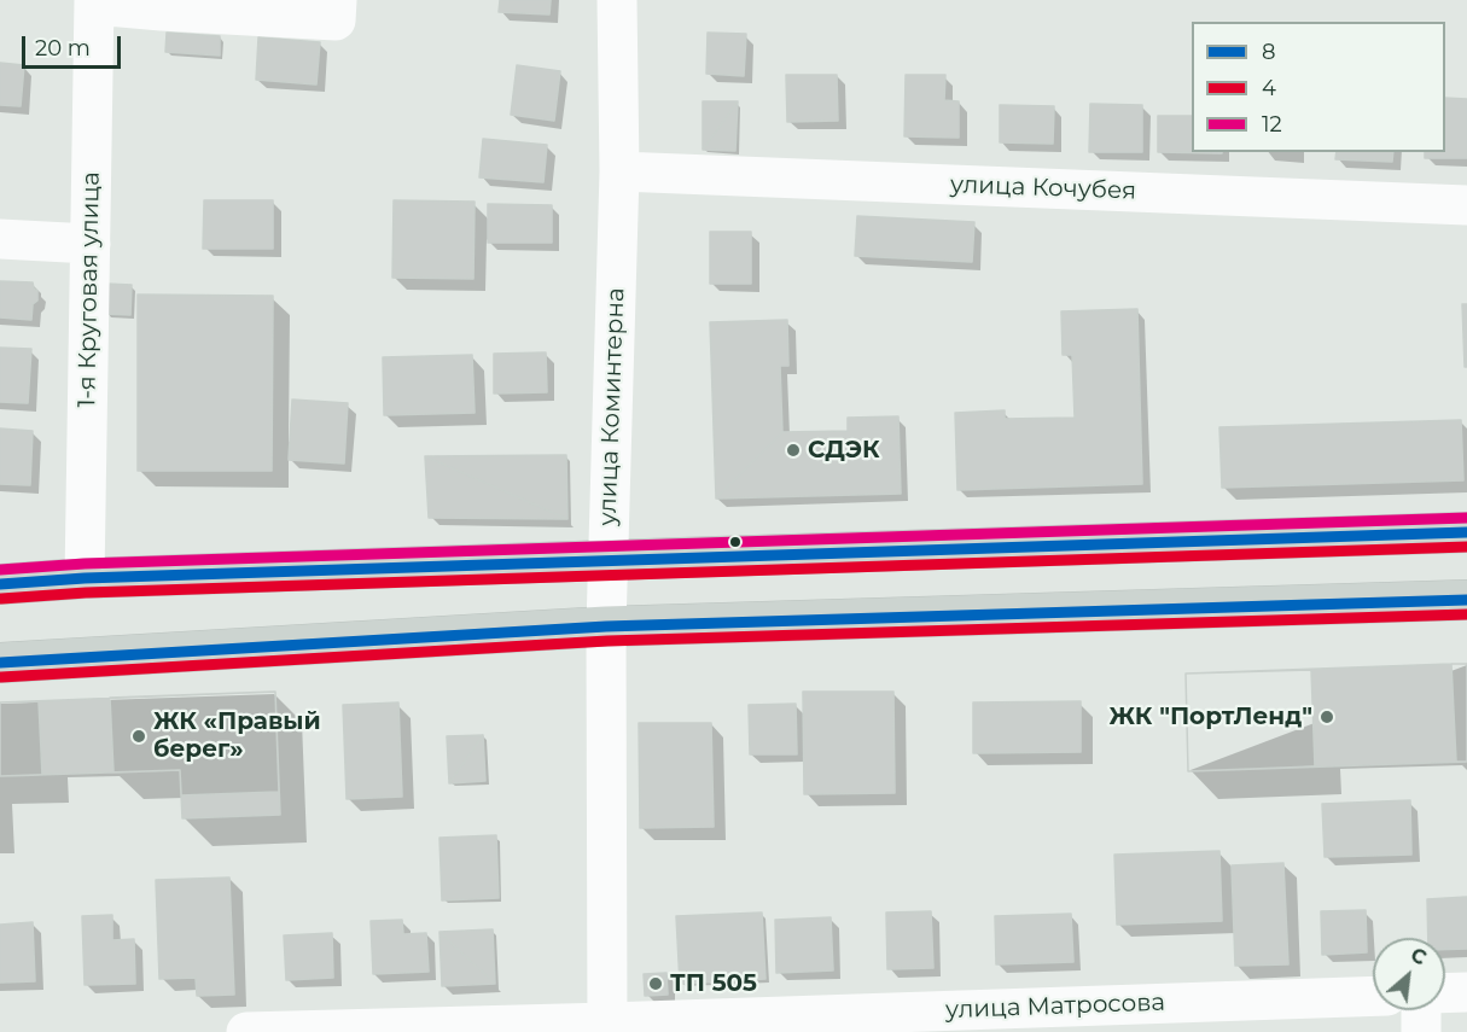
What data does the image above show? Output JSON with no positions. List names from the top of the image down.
{
  "streets": {
    "street": [
      "улица Кочубея",
      "1-я Круговая улица",
      "улица Коминтерна",
      "улица Матросова"
    ]
  },
  "crossings": [
    ["улица Кочубея", "улица Коминтерна"],
    ["улица Коминтерна", "улица Матросова"]
  ],
  "places": [
    "СДЭК",
    "ЖК \"ПортЛенд\"",
    "ЖК «Правый берег»",
    "ТП 505"
  ],
  "lines": ["transit line 12", "transit line 8", "transit line 4"],
  "legend": ["8", "4", "12"],
  "scale_bar": "20 m",
  "north": "top right"
}
